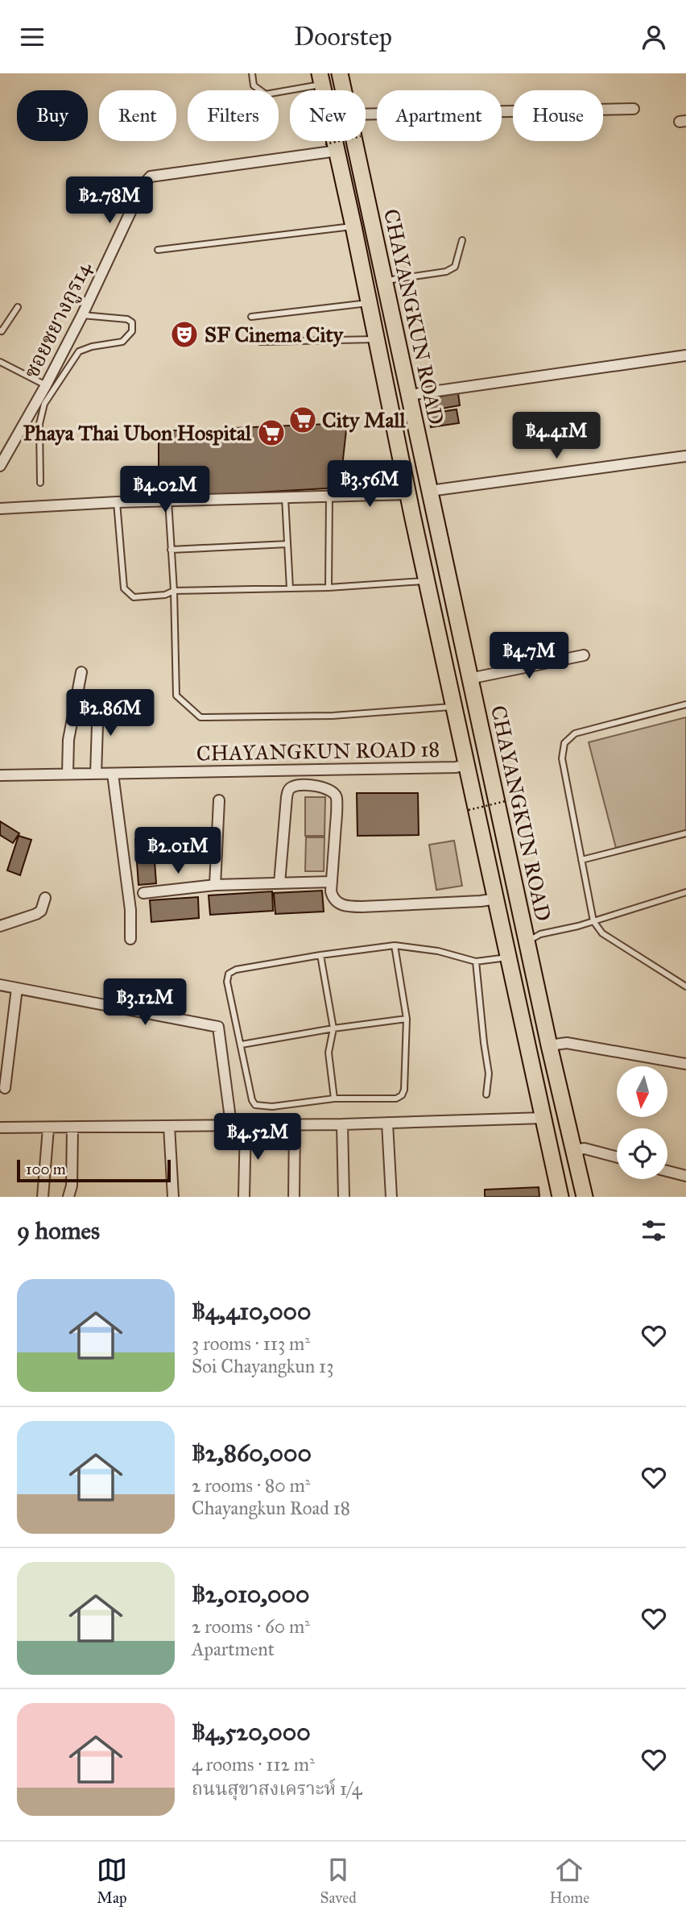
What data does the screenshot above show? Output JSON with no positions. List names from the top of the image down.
{
  "streets": {
    "main road": ["CHAYANGKUN ROAD"],
    "street": ["ซอยชยางกูร14", "CHAYANGKUN ROAD 18"]
  },
  "crossings": [
    ["CHAYANGKUN ROAD", "ซอยชยางกูร14"],
    ["CHAYANGKUN ROAD", "CHAYANGKUN ROAD 18"]
  ],
  "places": {
    "theatre": ["SF Cinema City"],
    "supermarket": ["City Mall", "Phaya Thai Ubon Hospital"]
  },
  "scale_bar": "100 m",
  "north": "bottom",
  "page": {
    "header": "Doorstep",
    "chip": [
      "Buy",
      "Rent",
      "Filters",
      "New",
      "Apartment",
      "House"
    ],
    "price": [
      "฿2.78M",
      "฿4.41M",
      "฿3.56M",
      "฿4.02M",
      "฿4.7M",
      "฿2.86M",
      "฿2.01M",
      "฿3.12M",
      "฿4.52M"
    ],
    "scale": "100 m",
    "heading": "9 homes",
    "list": [
      {
        "name": "฿4,410,000",
        "note": "3 rooms · 113 m² · Soi Chayangkun 13"
      },
      {
        "name": "฿2,860,000",
        "note": "2 rooms · 80 m² · Chayangkun Road 18"
      },
      {
        "name": "฿2,010,000",
        "note": "2 rooms · 60 m² · Apartment"
      },
      {
        "name": "฿4,520,000",
        "note": "4 rooms · 112 m² · ถนนสุขาสงเคราะห์ 1/4"
      }
    ],
    "tabs": ["Map", "Saved", "Home"]
  }
}
